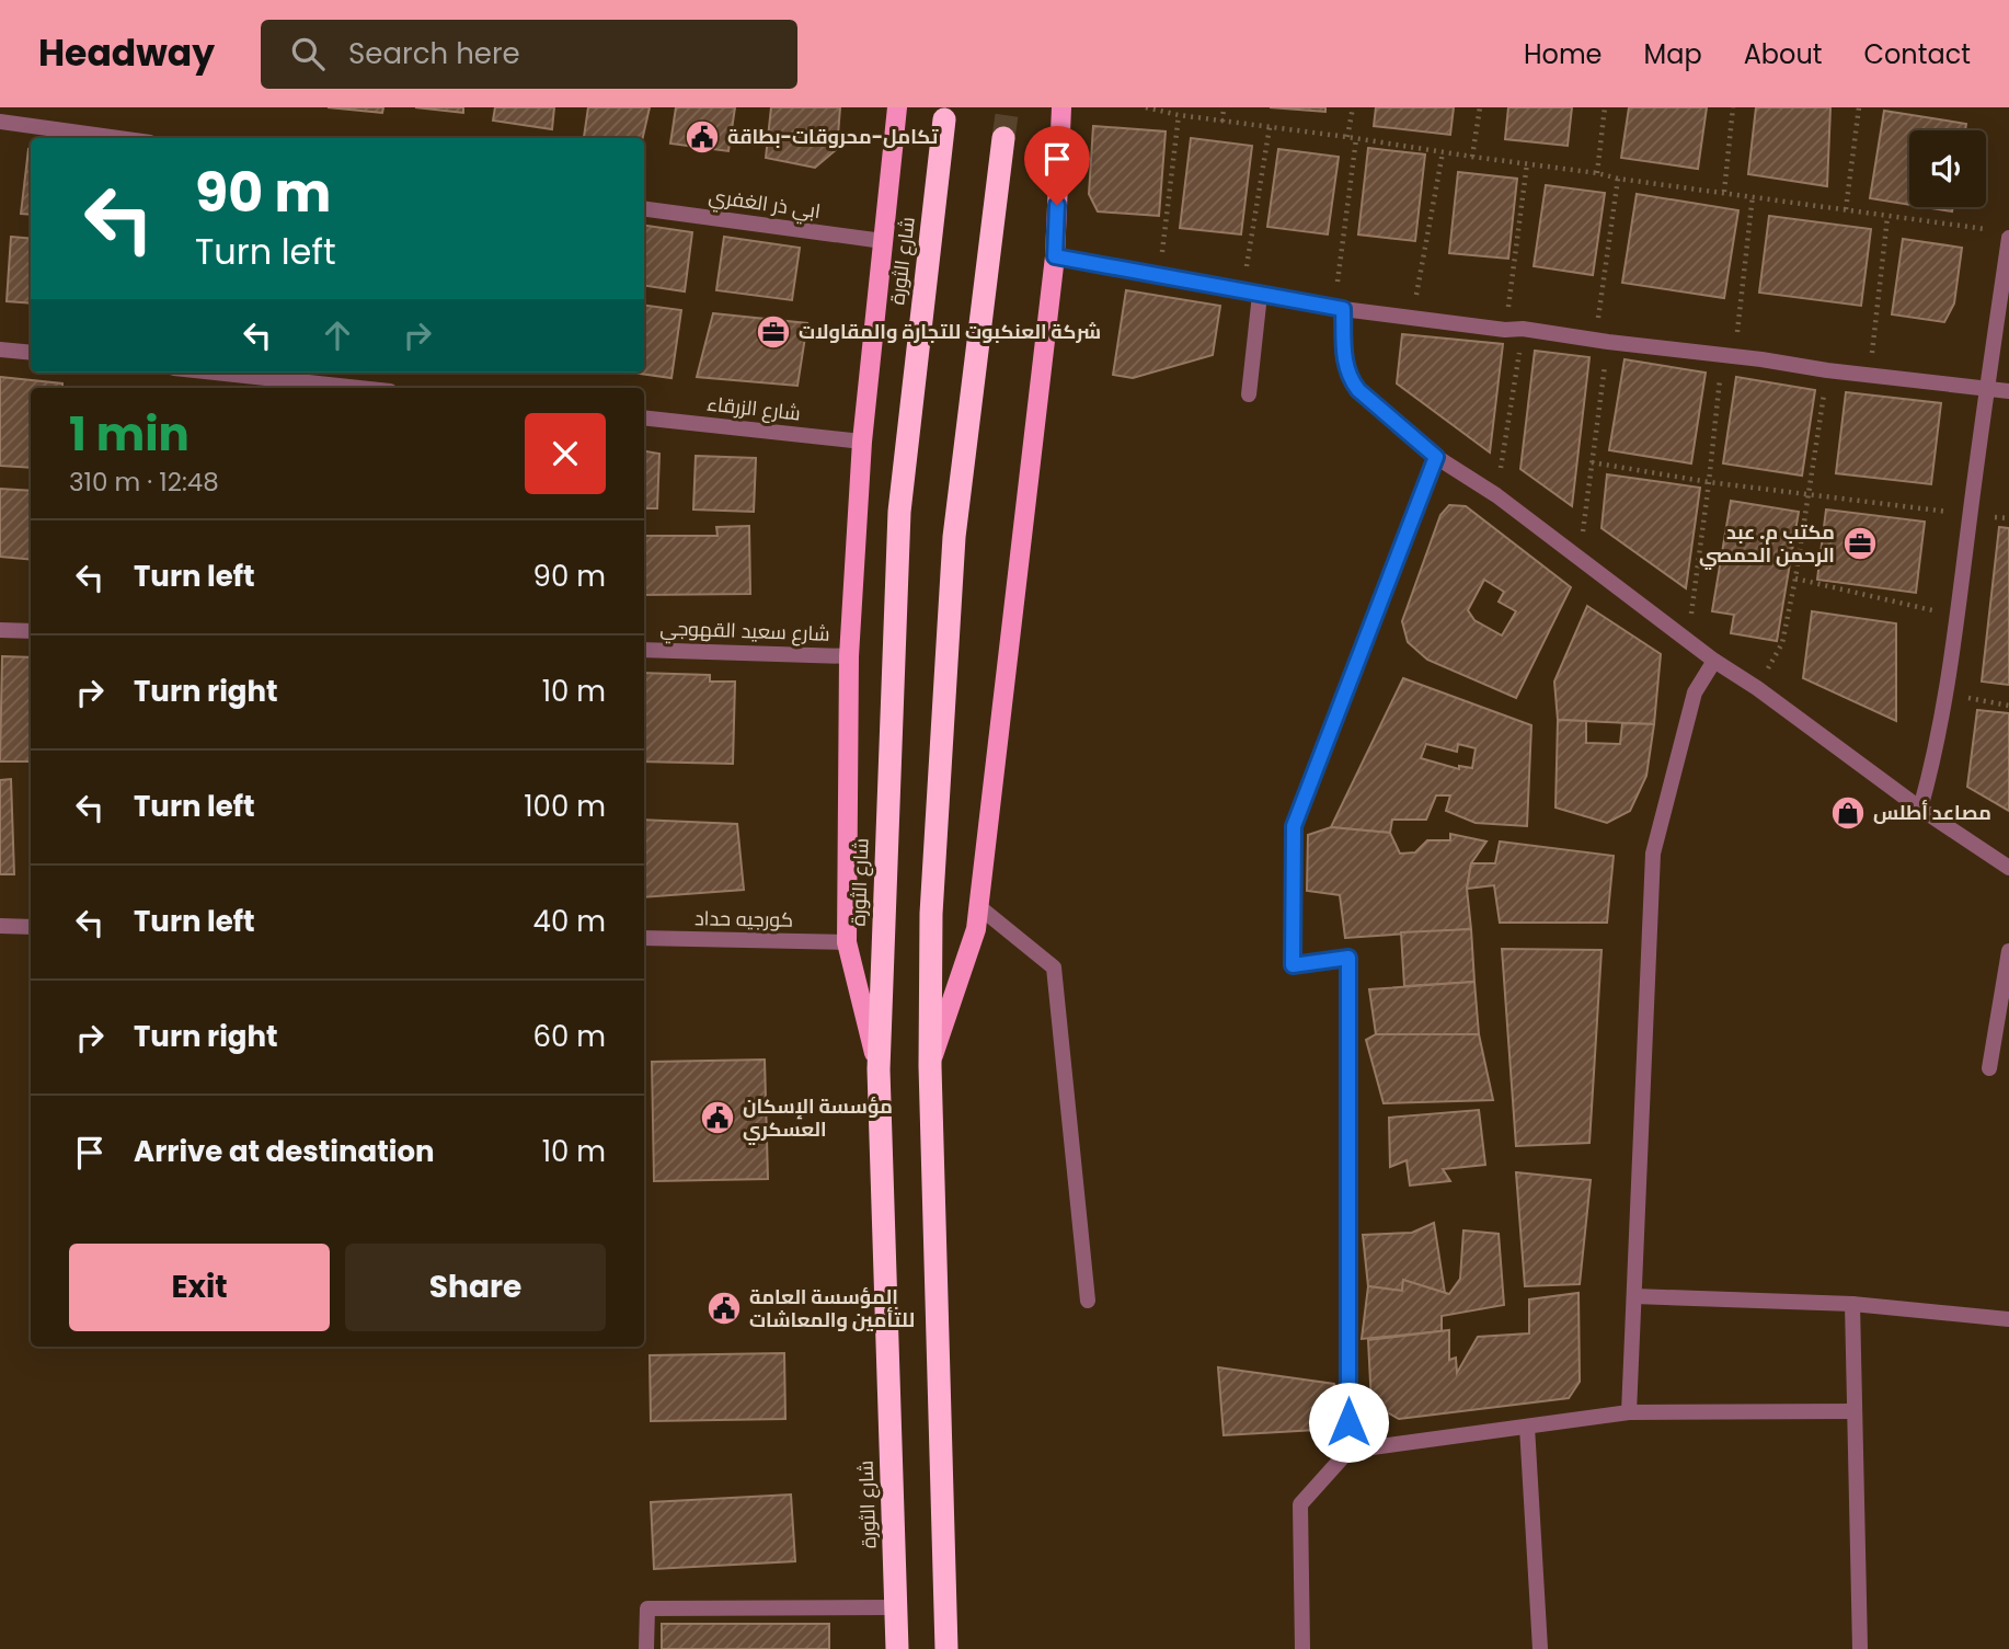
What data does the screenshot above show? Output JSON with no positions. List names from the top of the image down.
{
  "streets": {
    "highway": ["شارع الثورة"],
    "street": [
      "ابي ذر الغفري",
      "شارع الزرقاء",
      "شارع سعيد القهوجي",
      "كورجيه حداد"
    ]
  },
  "places": {
    "public building": ["تكامل-محروقات-بطاقة", "مؤسسة الإسكان العسكري", "المؤسسة العامة للتأمين والمعاشات"],
    "office": ["شركة العنكبوت للتجارة والمقاولات", "مكتب م. عبد الرحمن الحمصي"],
    "shop": ["مصاعد أطلس"]
  },
  "page": {
    "header": "Headway",
    "search": "Search here",
    "nav": [
      "Home",
      "Map",
      "About",
      "Contact"
    ],
    "turn": ["90 m", "Turn left"],
    "heading": ["1 min", "310 m · 12:48"],
    "list": [
      {
        "name": "Turn left",
        "value": "90 m"
      },
      {
        "name": "Turn right",
        "value": "10 m"
      },
      {
        "name": "Turn left",
        "value": "100 m"
      },
      {
        "name": "Turn left",
        "value": "40 m"
      },
      {
        "name": "Turn right",
        "value": "60 m"
      },
      {
        "name": "Arrive at destination",
        "value": "10 m"
      }
    ],
    "buttons": ["Exit", "Share"]
  }
}
